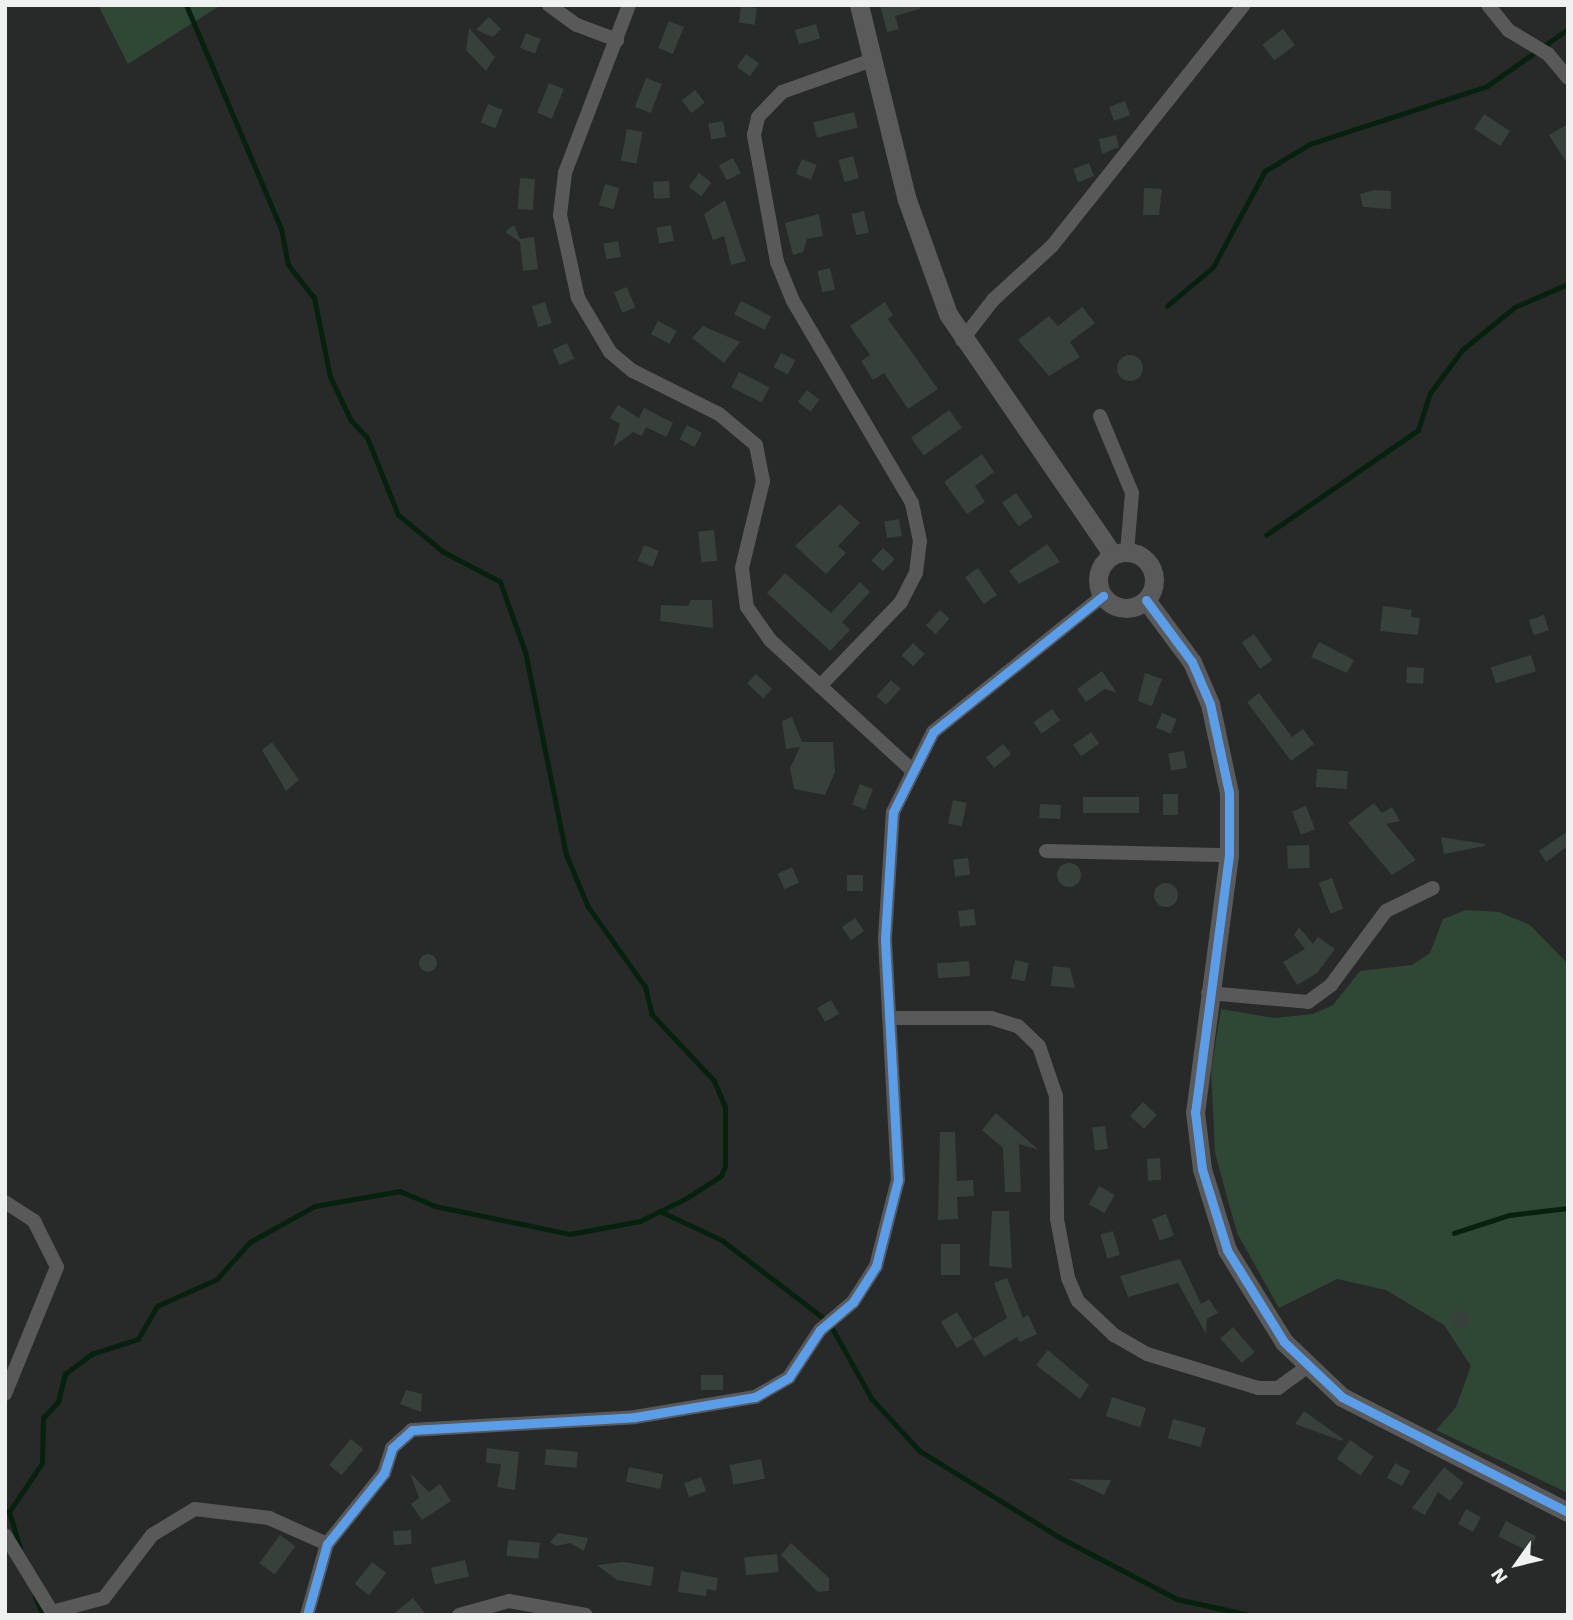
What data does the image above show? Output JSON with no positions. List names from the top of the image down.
{
  "north": "bottom left"
}
